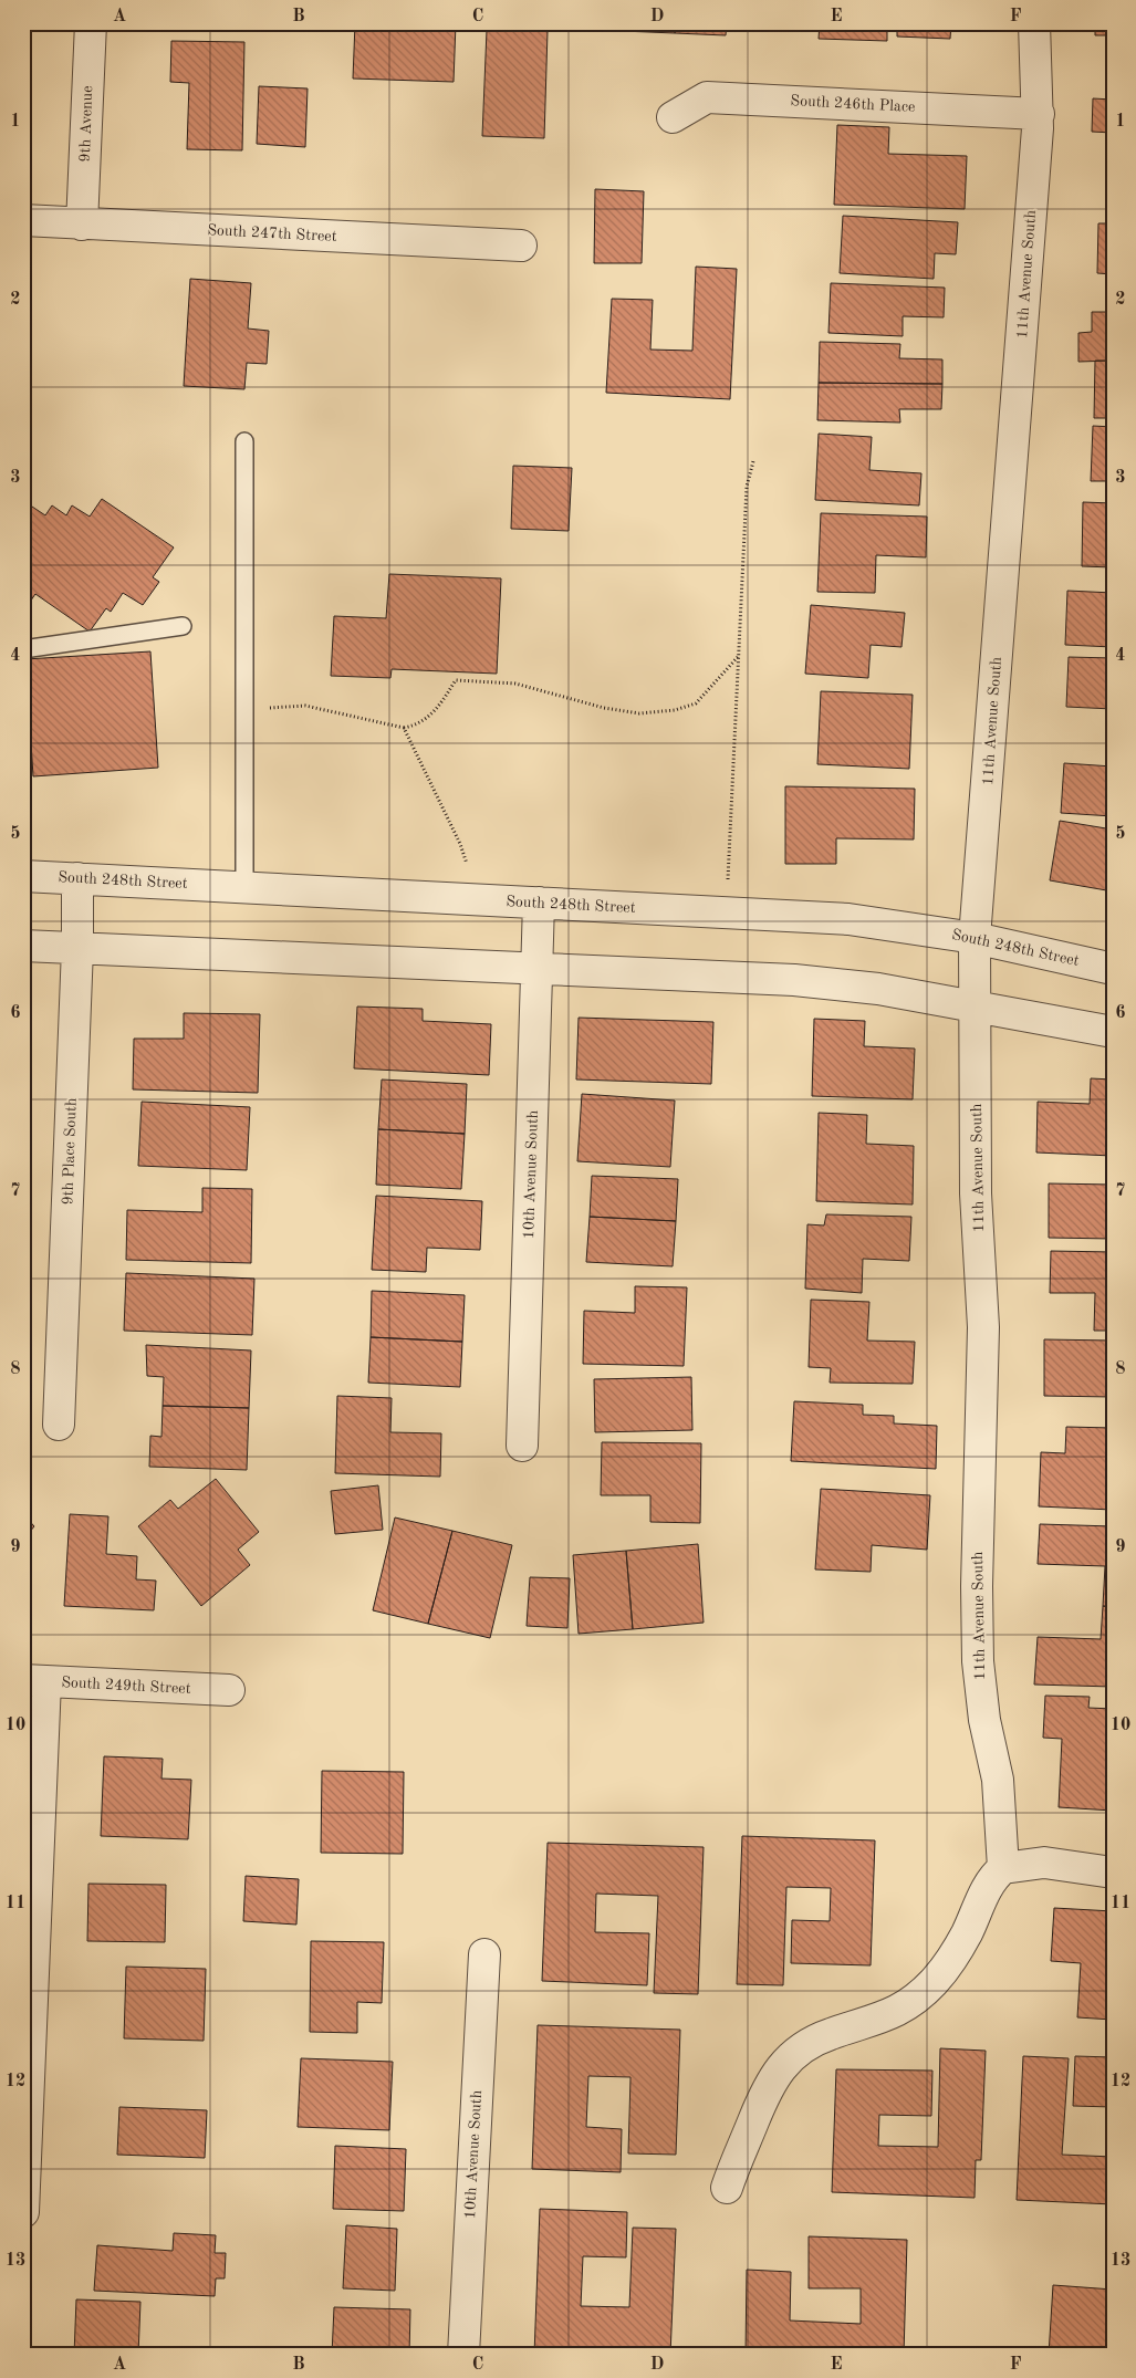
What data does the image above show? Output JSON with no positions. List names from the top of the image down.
{
  "streets": {
    "street": [
      "South 246th Place",
      "9th Avenue",
      "South 247th Street",
      "11th Avenue South",
      "South 248th Street",
      "9th Place South",
      "10th Avenue South",
      "South 249th Street"
    ]
  },
  "crossings": [
    ["South 246th Place", "11th Avenue South"],
    ["9th Avenue", "South 247th Street"],
    ["11th Avenue South", "South 248th Street"],
    ["South 248th Street", "9th Place South"],
    ["South 248th Street", "10th Avenue South"]
  ],
  "grid": {
    "columns": [
      "A",
      "B",
      "C",
      "D",
      "E",
      "F"
    ],
    "rows": [
      "1",
      "2",
      "3",
      "4",
      "5",
      "6",
      "7",
      "8",
      "9",
      "10",
      "11",
      "12",
      "13"
    ]
  }
}
